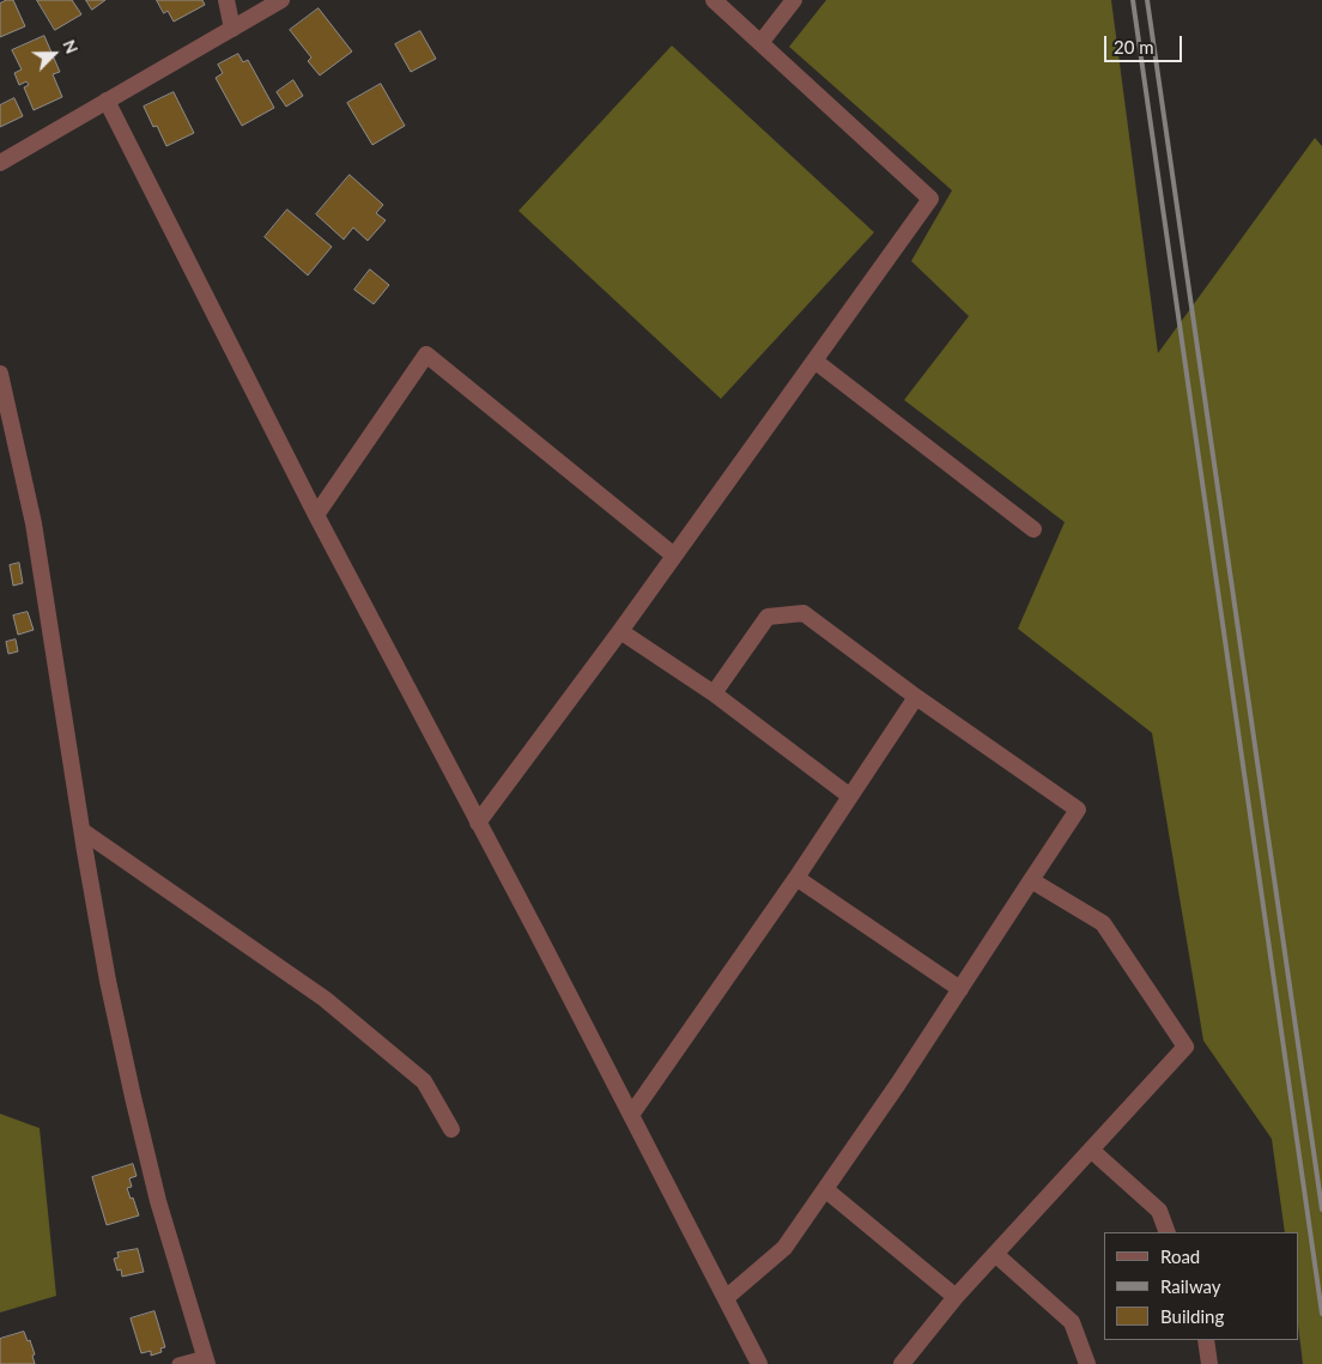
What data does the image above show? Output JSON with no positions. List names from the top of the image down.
{
  "legend": ["Road", "Railway", "Building"],
  "scale_bar": "20 m",
  "north": "top right"
}
